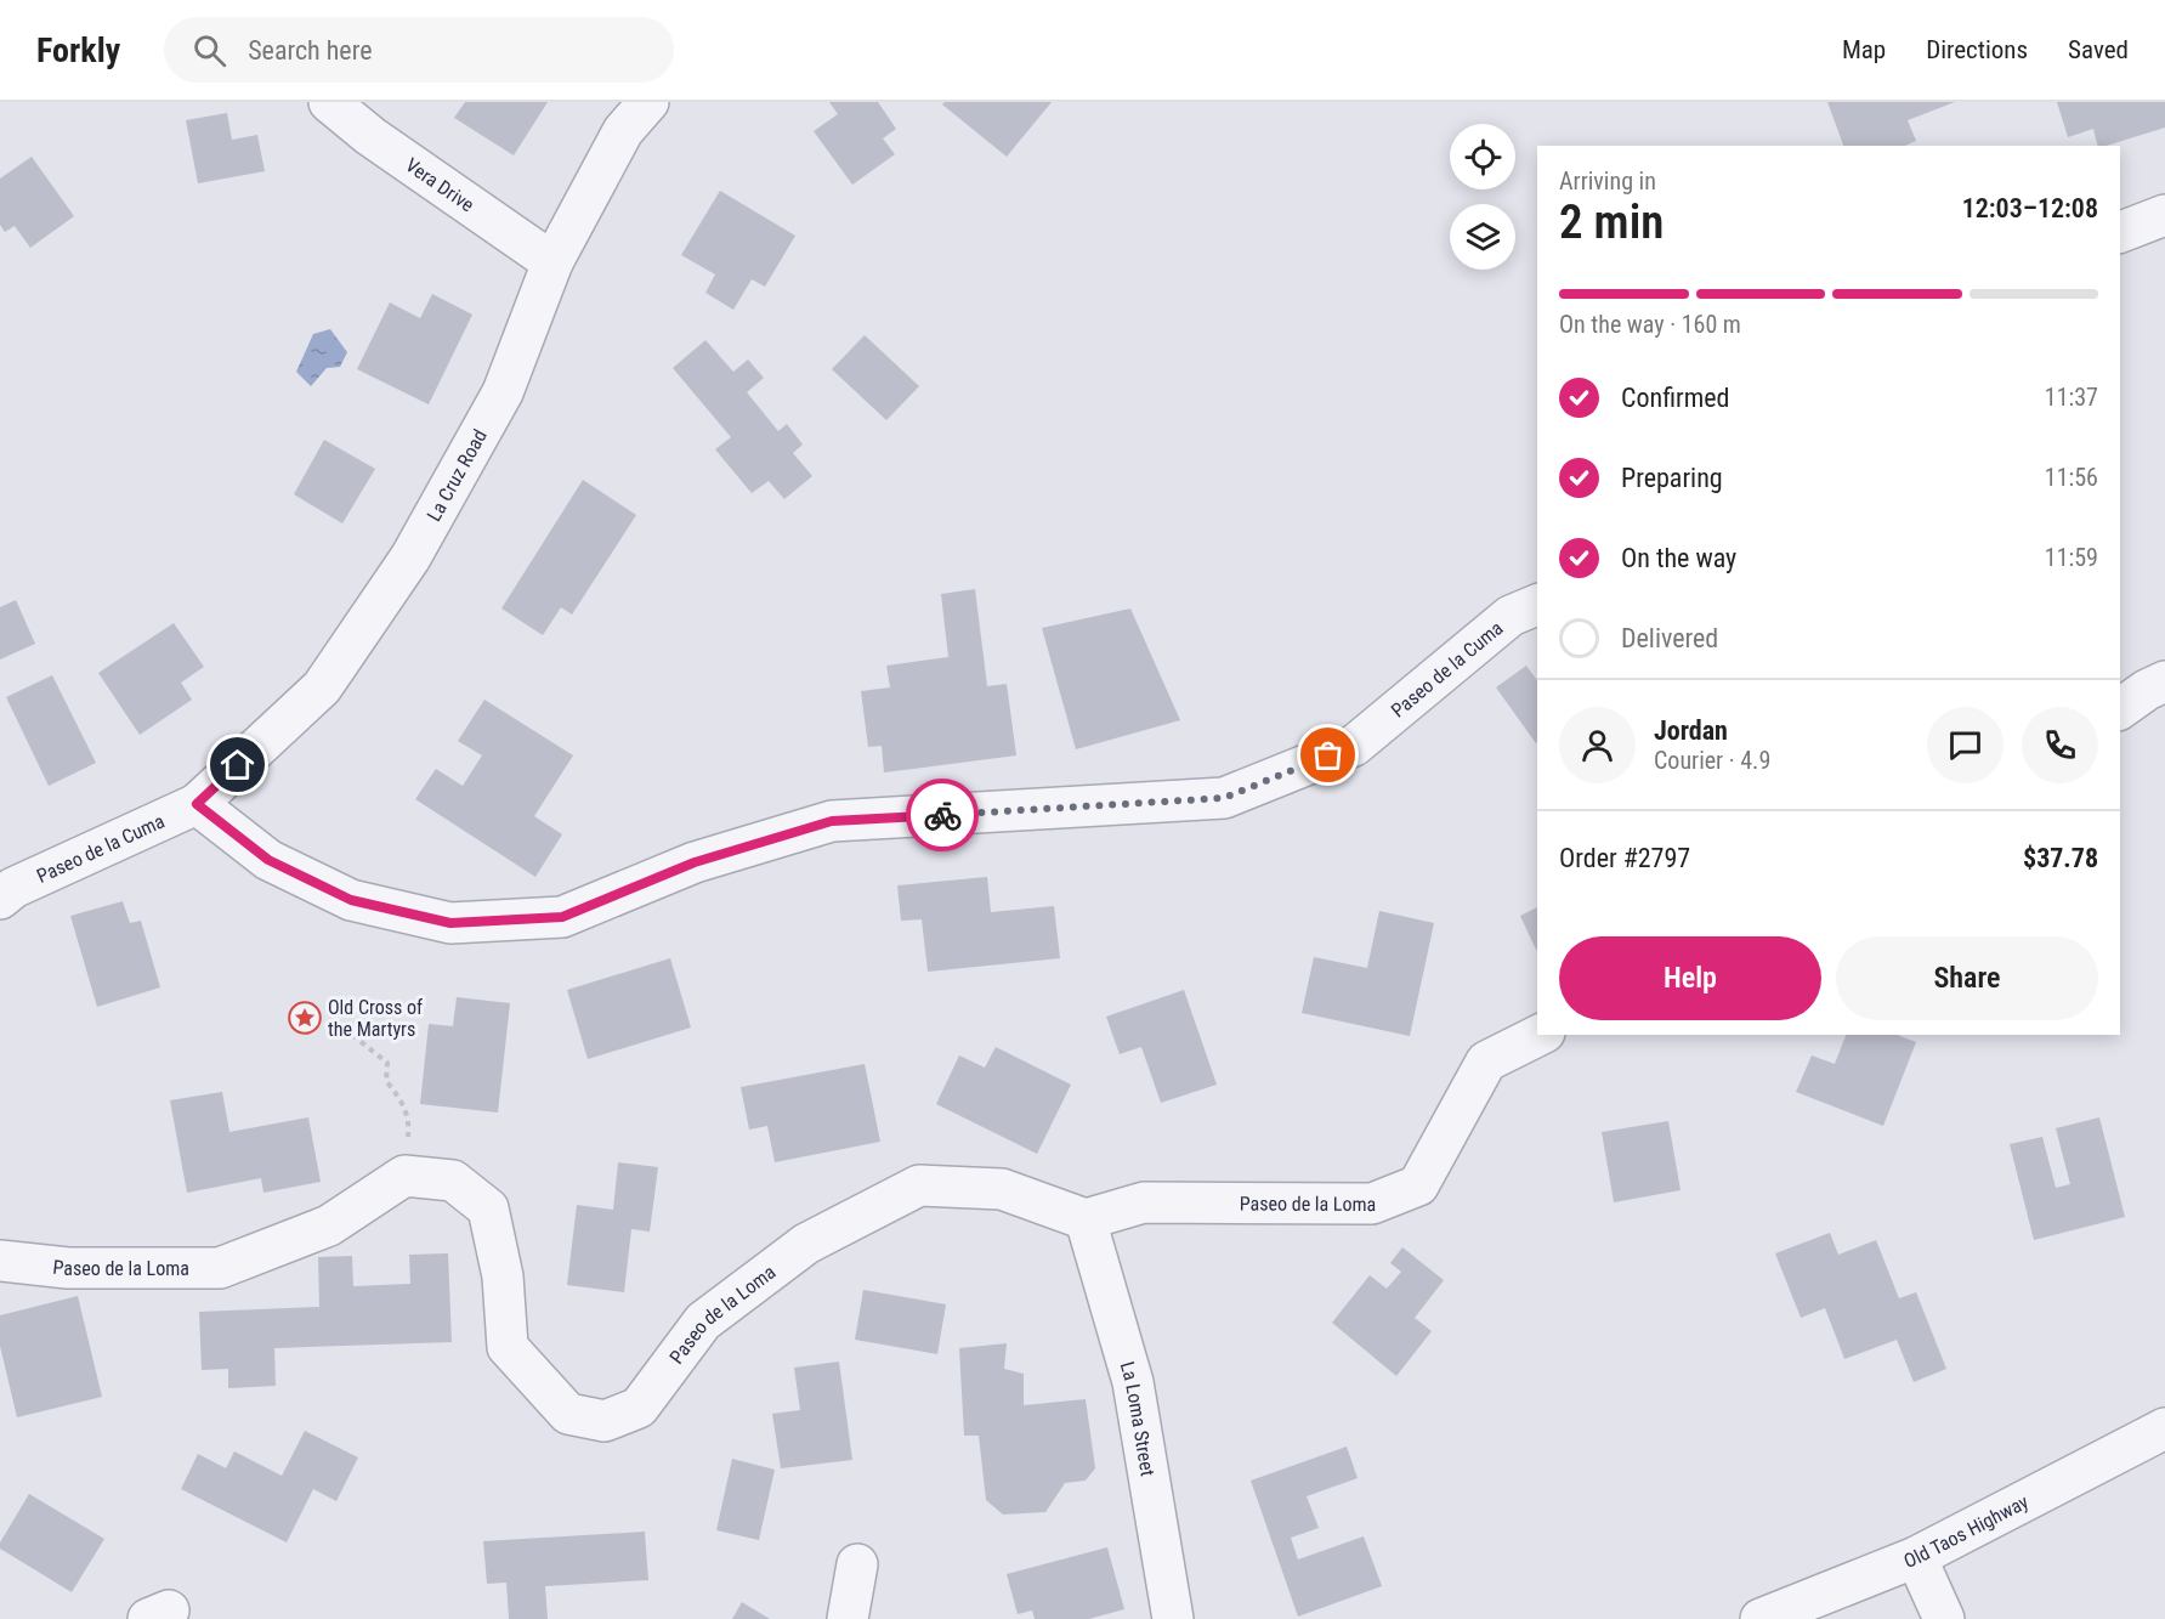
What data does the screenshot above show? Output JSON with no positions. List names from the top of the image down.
{
  "streets": {
    "street": [
      "Vera Drive",
      "La Cruz Road",
      "Paseo de la Cuma",
      "Paseo de la Loma",
      "La Loma Street",
      "Old Taos Highway"
    ]
  },
  "crossings": [
    ["Vera Drive", "La Cruz Road"],
    ["La Cruz Road", "Paseo de la Cuma"],
    ["Paseo de la Loma", "La Loma Street"]
  ],
  "places": {
    "place": ["Old Cross of the Martyrs"]
  },
  "page": {
    "header": "Forkly",
    "search": "Search here",
    "nav": ["Map", "Directions", "Saved"],
    "heading": ["2 min", "Arriving in", "12:03–12:08"],
    "panel": [
      "Jordan",
      "Courier · 4.9",
      "Order #2797",
      "$37.78"
    ],
    "bar": "On the way · 160 m",
    "list": [
      ["Confirmed", "11:37"],
      ["Preparing", "11:56"],
      ["On the way", "11:59"],
      "Delivered"
    ],
    "buttons": ["Help", "Share"]
  }
}
